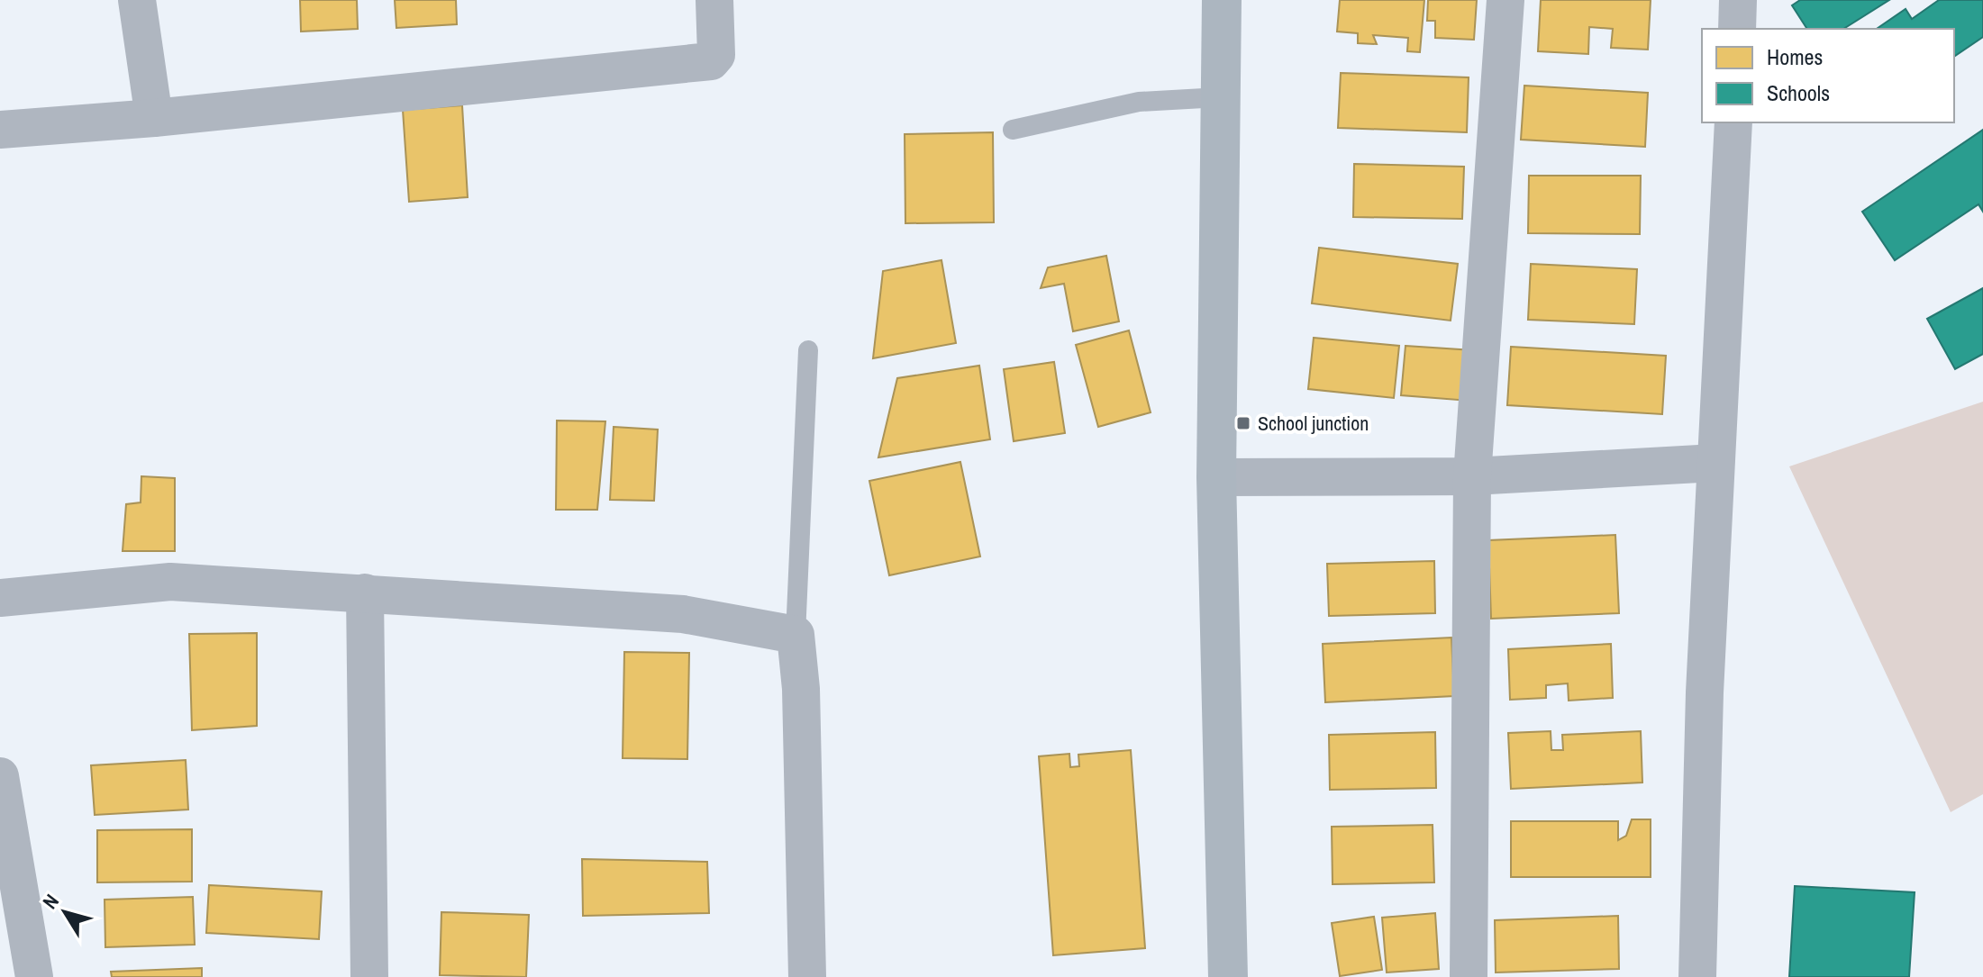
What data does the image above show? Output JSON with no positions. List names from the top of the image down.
{
  "places": {
    "transit": ["School junction"]
  },
  "legend": ["Homes", "Schools"],
  "north": "top left"
}
